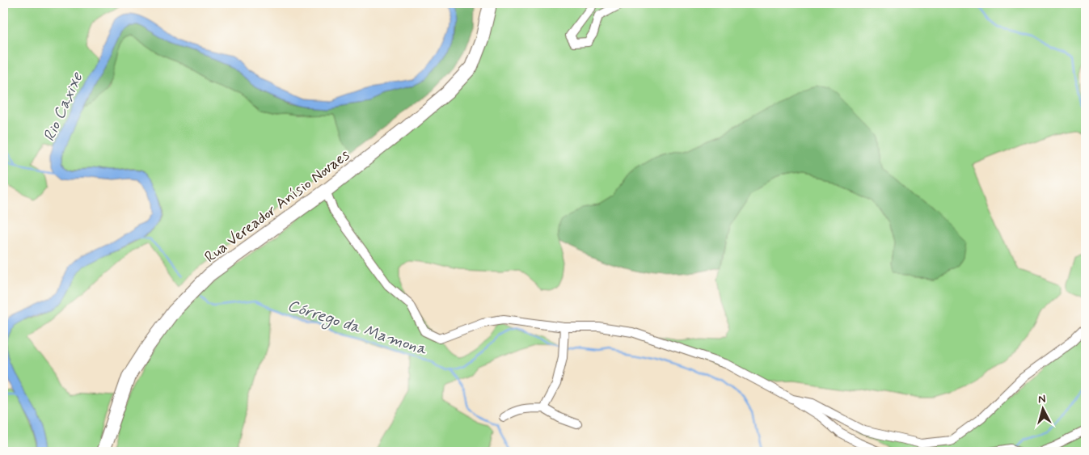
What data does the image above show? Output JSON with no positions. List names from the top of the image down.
{
  "streets": {
    "main road": ["Rua Vereador Anísio Novaes"]
  },
  "water": ["Rio Caxixe", "Córrego da Mamona"],
  "north": "top"
}
